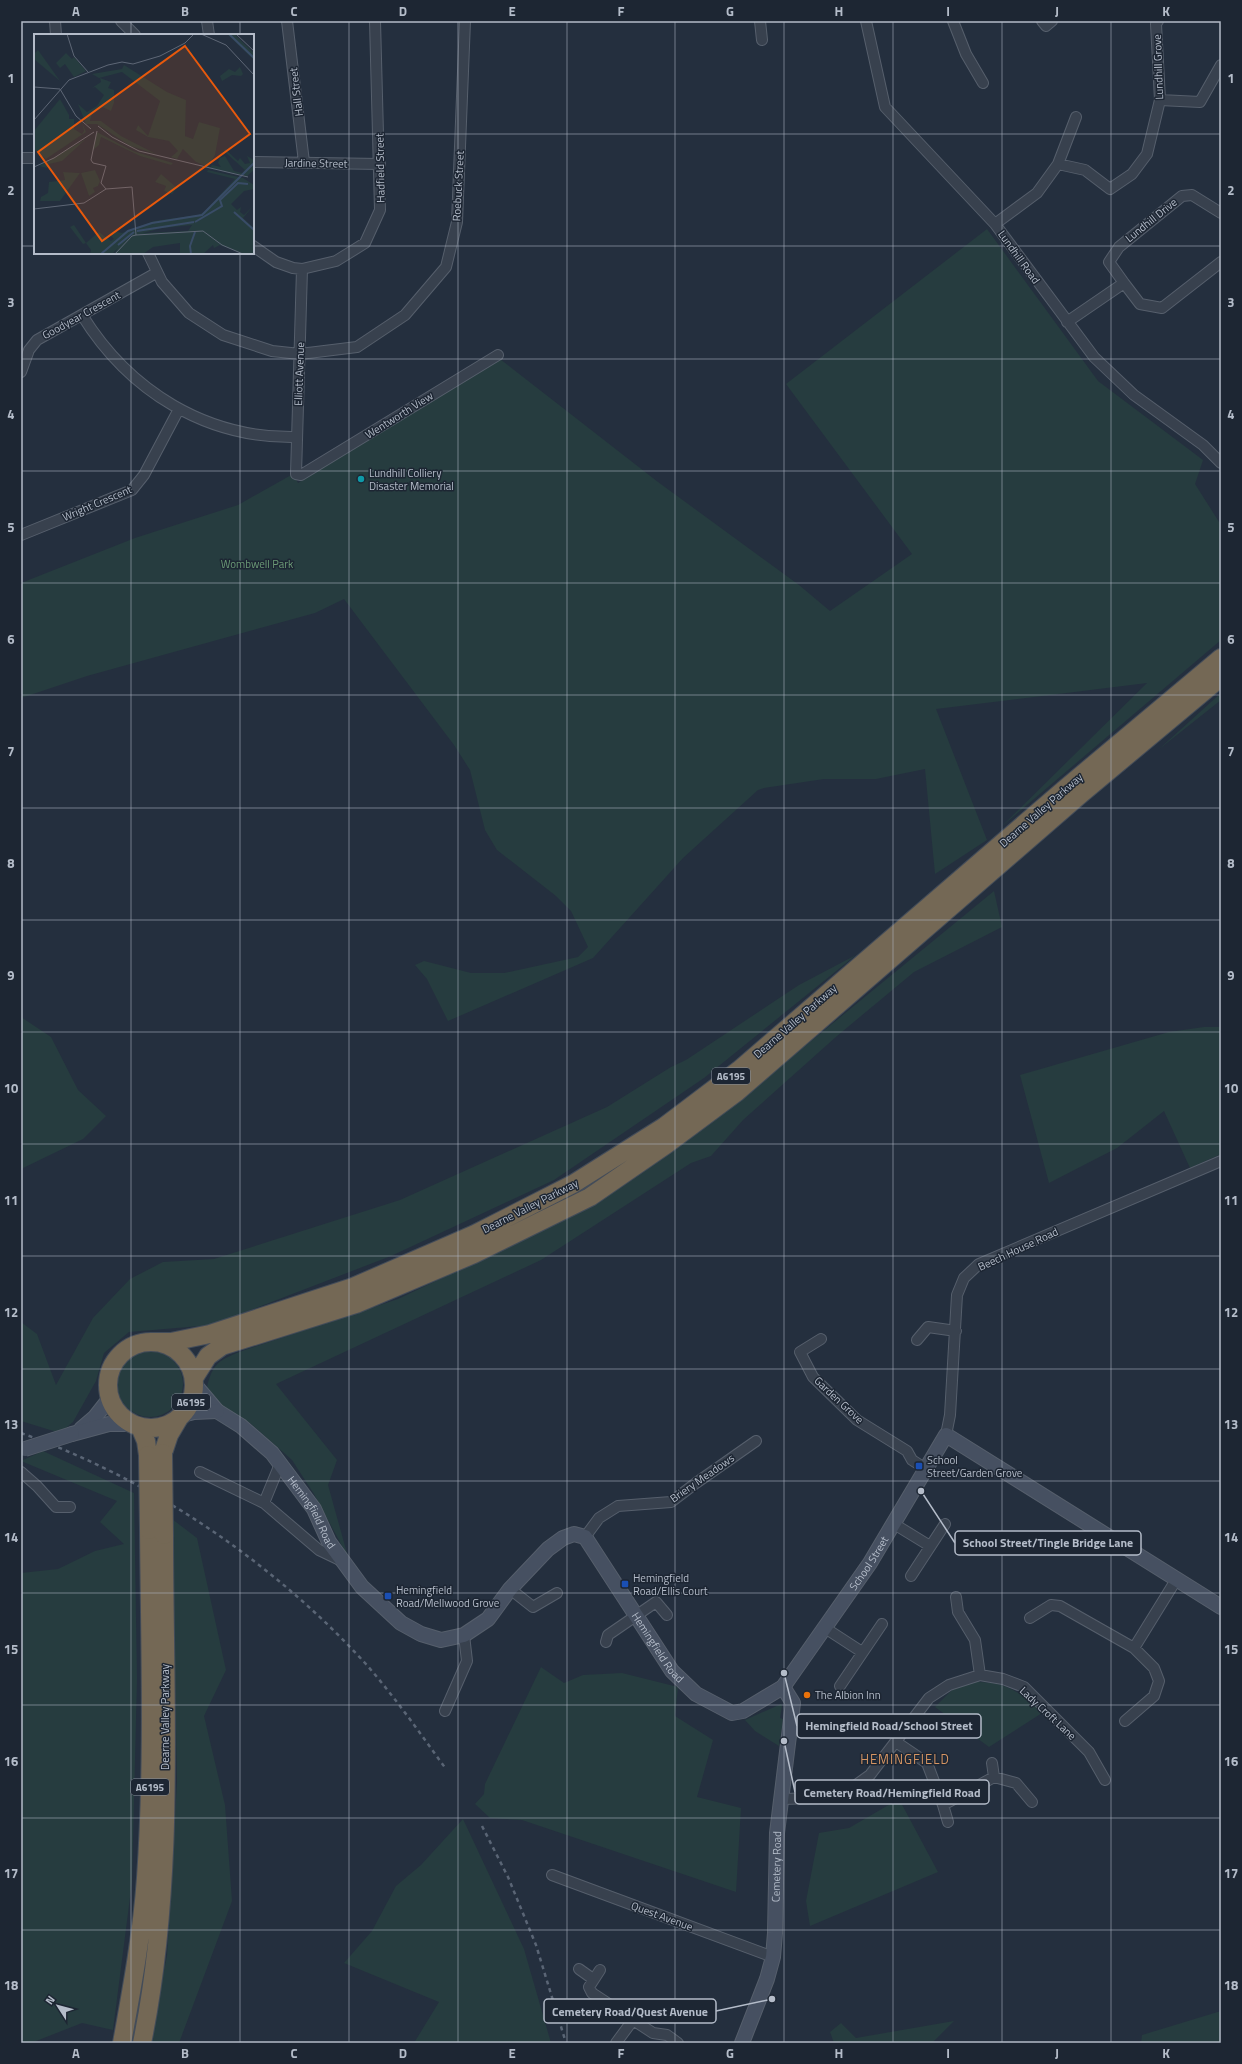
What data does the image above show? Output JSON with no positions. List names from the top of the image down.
{
  "streets": {
    "highway": ["Dearne Valley Parkway", "A6195"],
    "street": [
      "Lundhill Grove",
      "Hall Street",
      "Jardine Street",
      "Hadfield Street",
      "Roebuck Street",
      "Lundhill Drive",
      "Lundhill Road",
      "Goodyear Crescent",
      "Elliott Avenue",
      "Wentworth View",
      "Wright Crescent",
      "Beech House Road",
      "Garden Grove",
      "Briery Meadows",
      "Hemingfield Road",
      "School Street",
      "Lady Croft Lane",
      "Cemetery Road",
      "Quest Avenue"
    ]
  },
  "crossings": [
    ["Hall Street", "Jardine Street"],
    ["Jardine Street", "Hadfield Street"],
    ["Hadfield Street", "Elliott Avenue"],
    ["Roebuck Street", "Goodyear Crescent"],
    ["Roebuck Street", "Elliott Avenue"],
    ["Elliott Avenue", "Wentworth View"],
    ["Dearne Valley Parkway", "A6195"],
    ["Dearne Valley Parkway", "Hemingfield Road"],
    ["A6195", "Hemingfield Road"],
    ["Beech House Road", "School Street"],
    ["Garden Grove", "School Street"],
    ["Briery Meadows", "Hemingfield Road"],
    ["Hemingfield Road", "School Street"],
    ["Hemingfield Road", "Cemetery Road"],
    ["School Street", "Cemetery Road"],
    ["Lady Croft Lane", "Cemetery Road"],
    ["Cemetery Road", "Quest Avenue"]
  ],
  "districts": ["HEMINGFIELD"],
  "parks": ["Wombwell Park"],
  "places": {
    "other": [
      "Lundhill Colliery Disaster Memorial",
      "School Street/Tingle Bridge Lane",
      "Hemingfield Road/School Street",
      "The Albion Inn",
      "Cemetery Road/Hemingfield Road",
      "Cemetery Road/Quest Avenue"
    ],
    "transit": ["School Street/Garden Grove", "Hemingfield Road/Ellis Court", "Hemingfield Road/Mellwood Grove"]
  },
  "north": "top left",
  "grid": {
    "columns": [
      "A",
      "B",
      "C",
      "D",
      "E",
      "F",
      "G",
      "H",
      "I",
      "J",
      "K"
    ],
    "rows": [
      "1",
      "2",
      "3",
      "4",
      "5",
      "6",
      "7",
      "8",
      "9",
      "10",
      "11",
      "12",
      "13",
      "14",
      "15",
      "16",
      "17",
      "18"
    ]
  }
}
